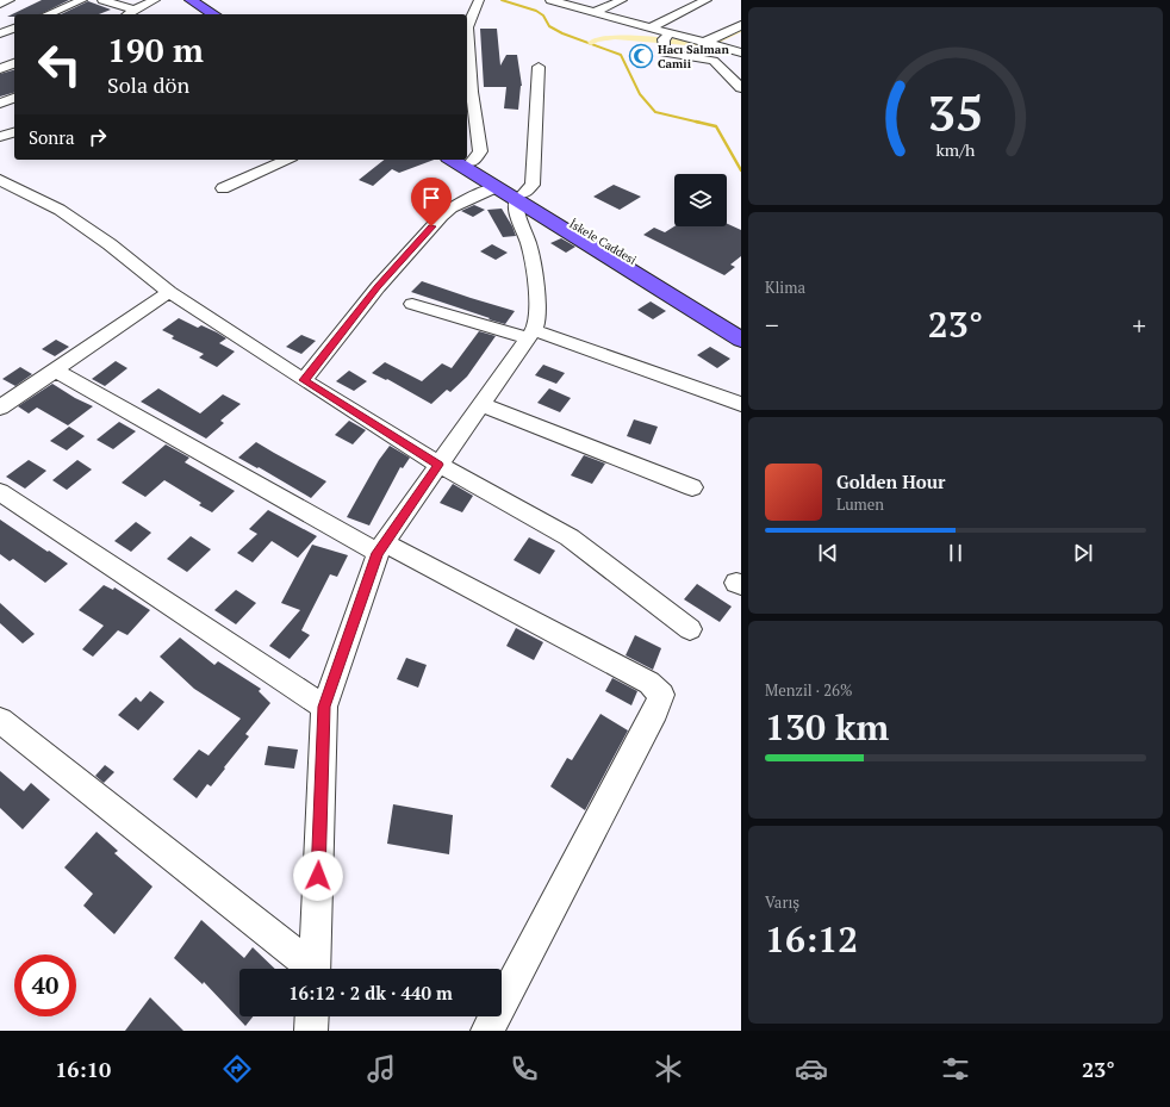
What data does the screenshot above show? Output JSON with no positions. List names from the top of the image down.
{
  "streets": {
    "main road": ["İskele Caddesi"]
  },
  "places": {
    "mosque": ["Hacı Salman Camii"]
  },
  "page": {
    "turn": ["190 m", "Sola dön"],
    "then": "Sonra",
    "tile": [
      "Klima",
      ["Menzil · 26%", "130 km"],
      ["Varış", "16:12"]
    ],
    "heat": ["−", "23°", "+"],
    "song": ["Golden Hour", "Lumen"],
    "limit": "40",
    "trip": "16:12 · 2 dk · 440 m",
    "tabs": ["16:10", "23°"],
    "gauge": ["35", "km/h"]
  }
}
